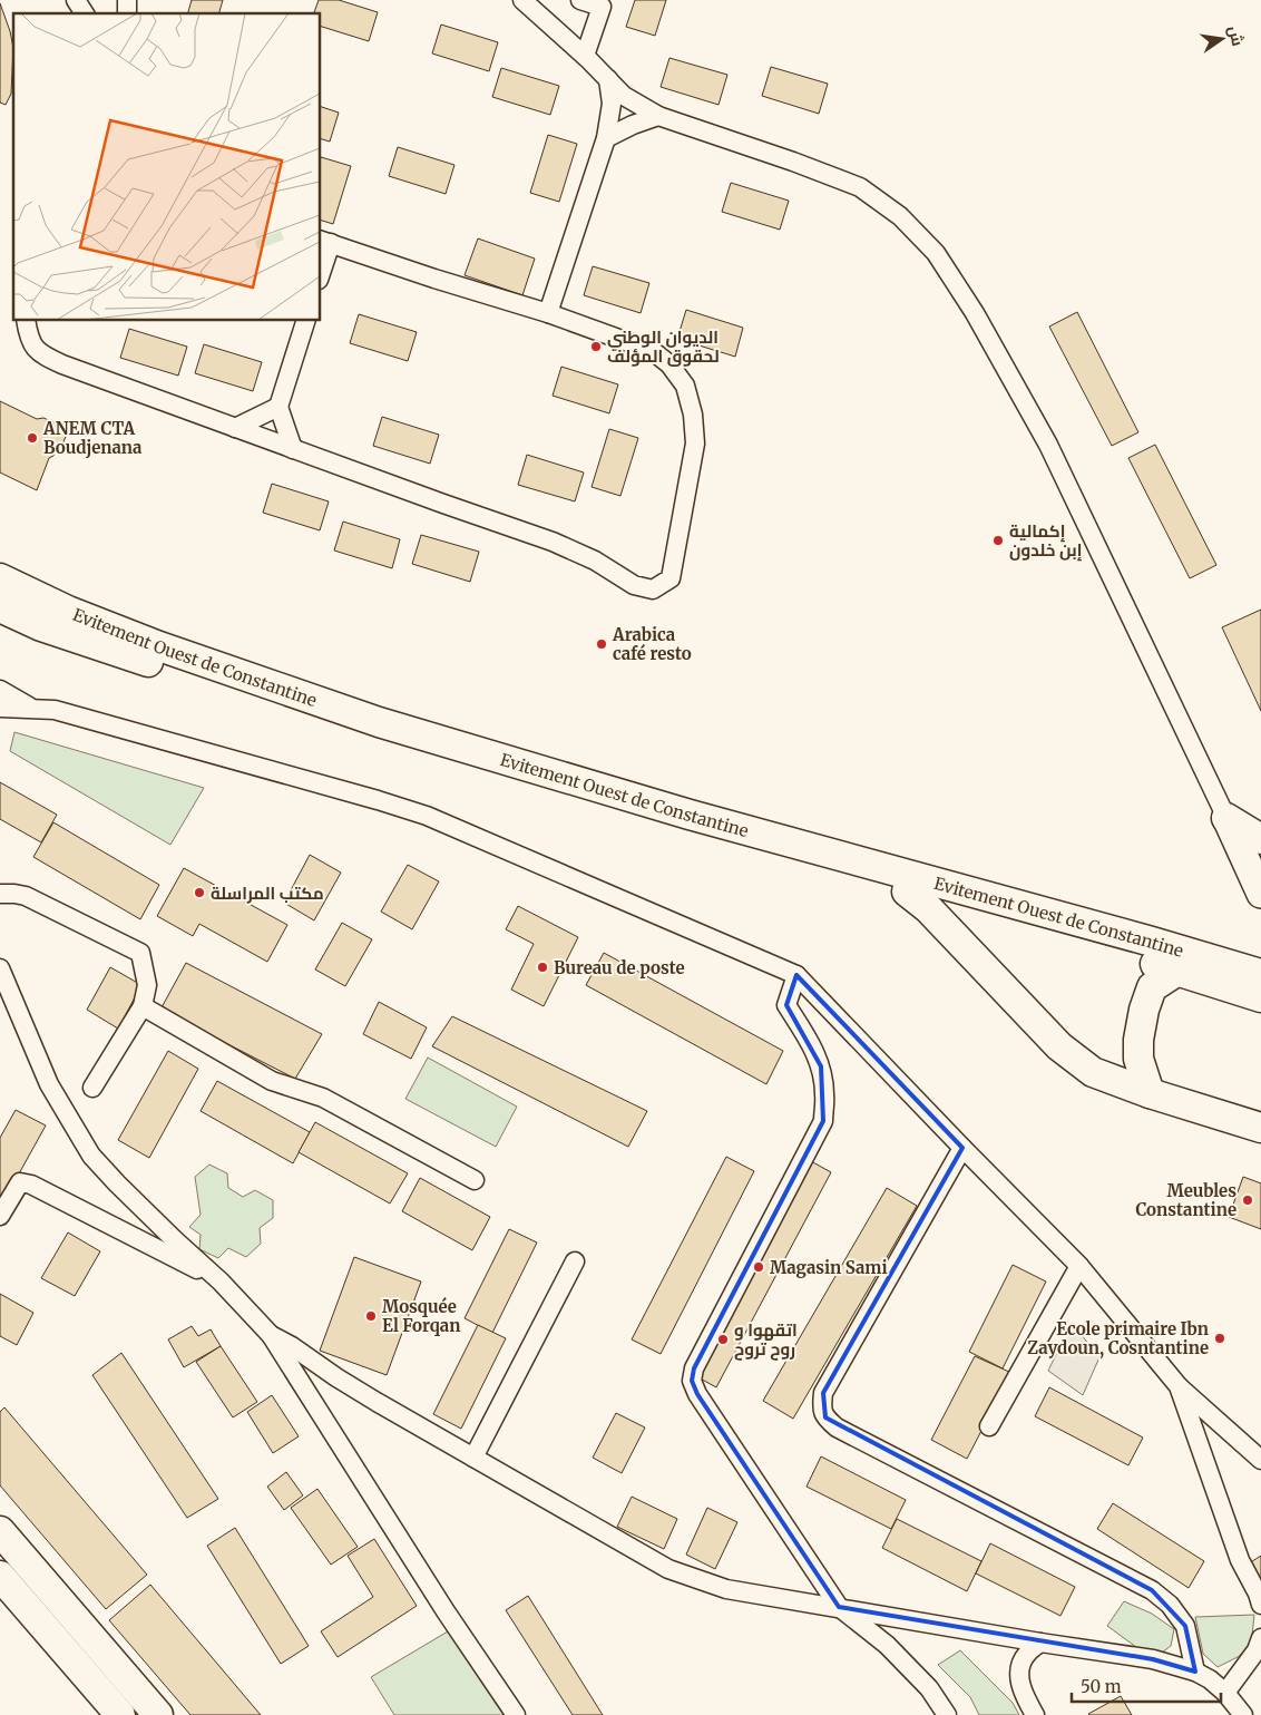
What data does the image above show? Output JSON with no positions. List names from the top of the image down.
{
  "streets": {
    "highway": ["Evitement Ouest de Constantine"]
  },
  "places": [
    "الديوان الوطني لحقوق المؤلف",
    "ANEM CTA Boudjenana",
    "إكمالية إبن خلدون",
    "Arabica café resto",
    "مكتب المراسلة",
    "Bureau de poste",
    "Meubles Constantine",
    "Magasin Sami",
    "Mosquée El Forqan",
    "Ecole primaire Ibn Zaydoun, Cosntantine",
    "اتقهوا و روح تروح"
  ],
  "scale_bar": "50 m",
  "north": "right"
}
